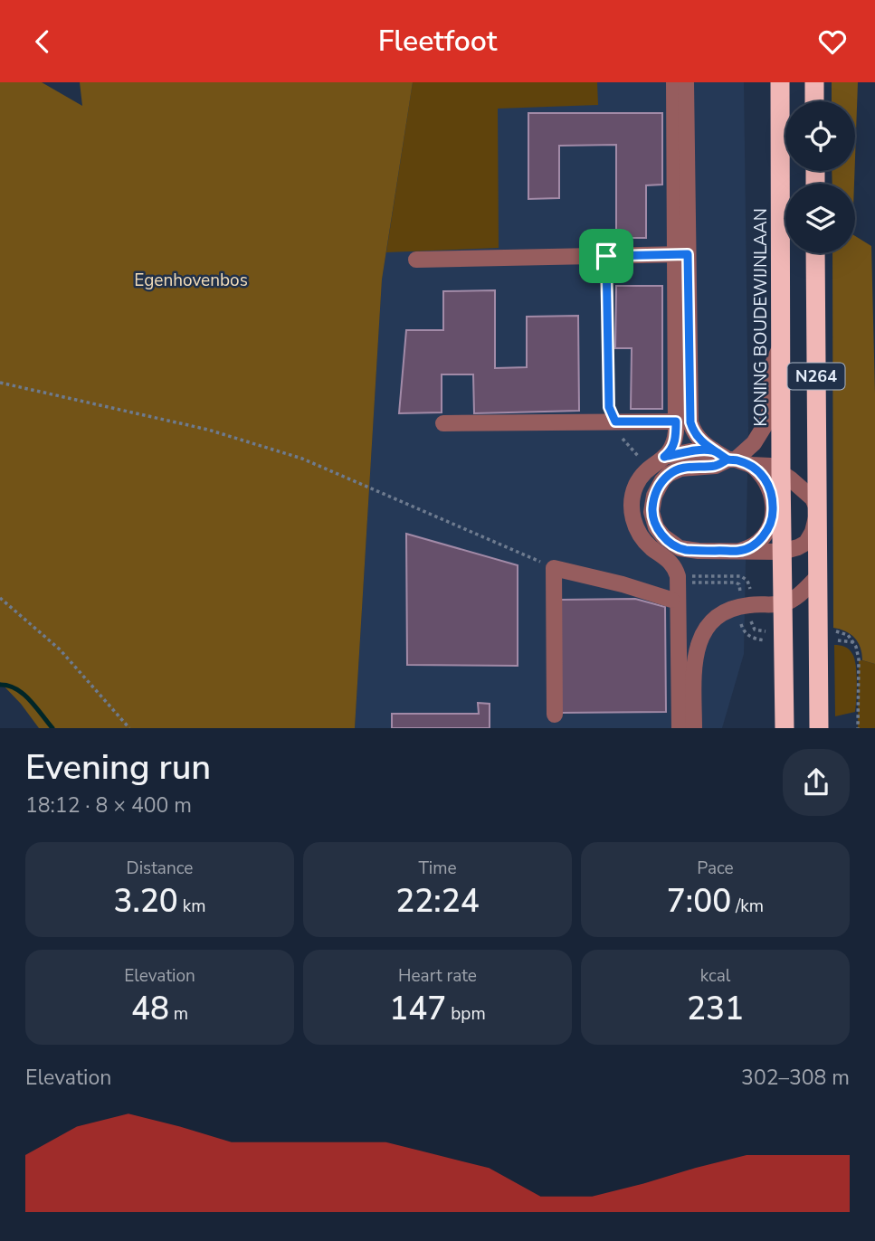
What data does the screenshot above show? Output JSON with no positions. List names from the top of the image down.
{
  "streets": {
    "highway": ["KONING BOUDEWIJNLAAN", "N264"]
  },
  "parks": ["Egenhovenbos"],
  "page": {
    "header": "Fleetfoot",
    "heading": ["Evening run", "18:12 · 8 × 400 m"],
    "stats": [
      ["Distance", "3.20 km"],
      ["Time", "22:24"],
      ["Pace", "7:00 /km"],
      ["Elevation", "48 m"],
      ["Heart rate", "147 bpm"],
      ["kcal", "231"]
    ],
    "chart": ["Elevation", "302–308 m"]
  }
}
